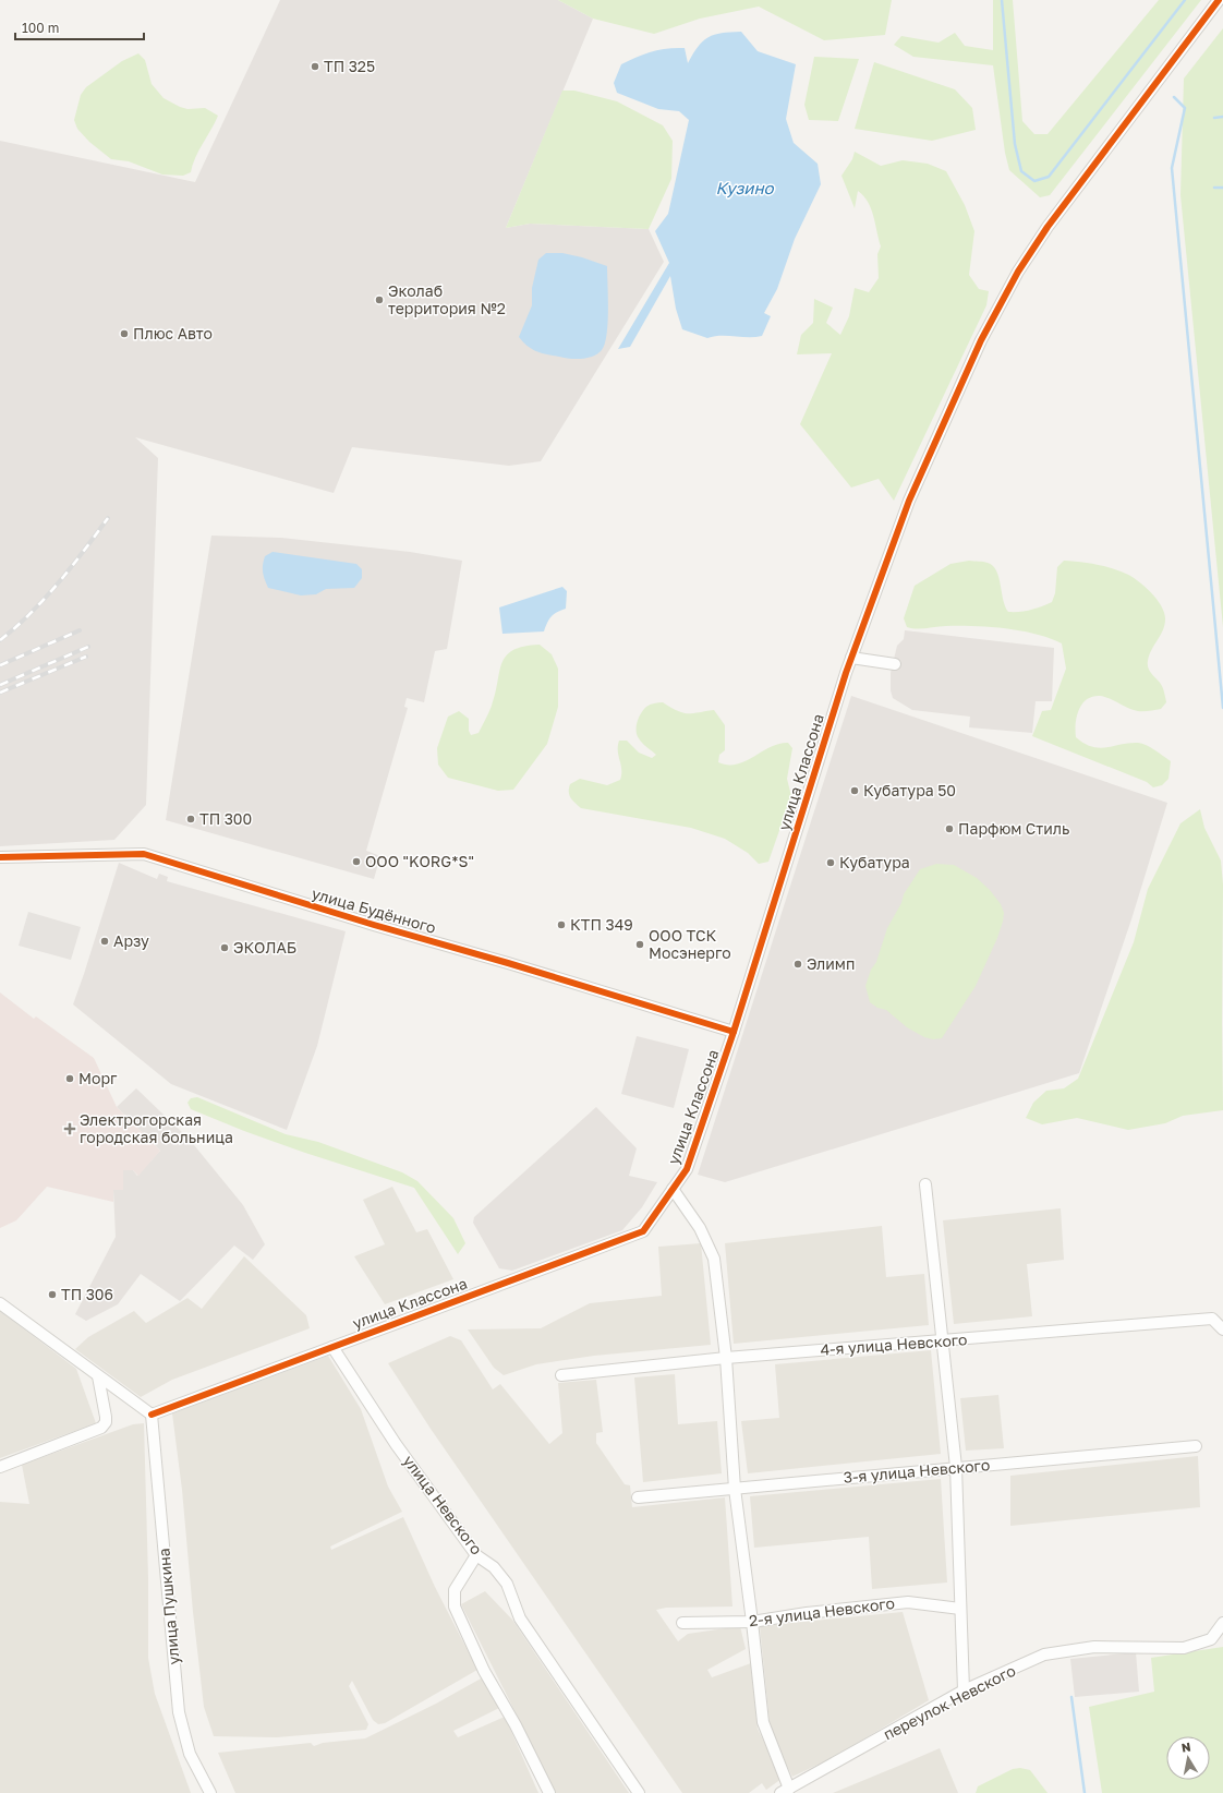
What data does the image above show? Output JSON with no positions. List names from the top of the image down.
{
  "streets": {
    "street": [
      "улица Классона",
      "улица Будённого",
      "4-я улица Невского",
      "3-я улица Невского",
      "улица Невского",
      "улица Пушкина",
      "2-я улица Невского",
      "переулок Невского"
    ]
  },
  "crossings": [
    ["улица Классона", "улица Будённого"],
    ["улица Классона", "улица Невского"],
    ["улица Классона", "улица Пушкина"]
  ],
  "water": ["Кузино"],
  "places": {
    "other": [
      "ТП 325",
      "Эколаб территория №2",
      "Плюс Авто",
      "Кубатура 50",
      "ТП 300",
      "Парфюм Стиль",
      "ООО \"KORG*S\"",
      "Кубатура",
      "КТП 349",
      "Арзу",
      "ООО ТСК Мосэнерго",
      "ЭКОЛАБ",
      "Элимп",
      "Морг",
      "ТП 306"
    ],
    "health": ["Электрогорская городская больница"]
  },
  "scale_bar": "100 m",
  "north": "top"
}
